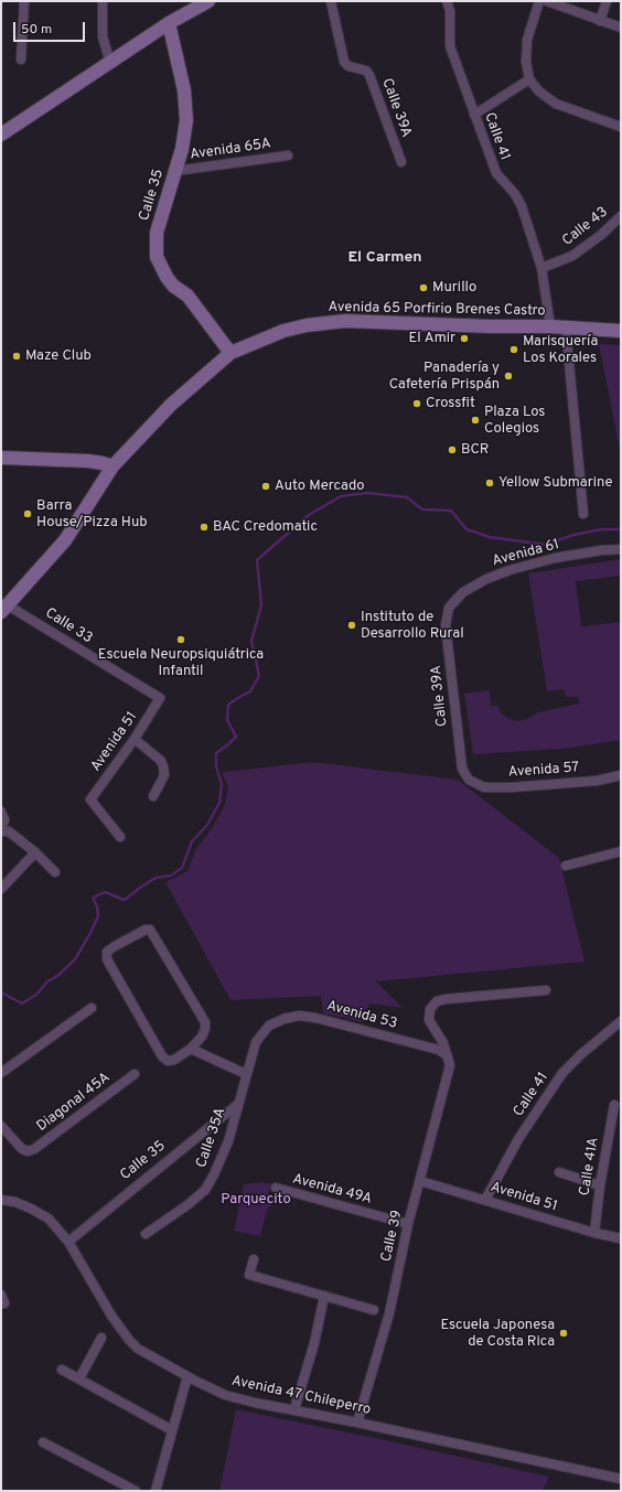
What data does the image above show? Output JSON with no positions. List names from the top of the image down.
{
  "streets": {
    "main road": ["Calle 35", "Avenida 65 Porfirio Brenes Castro"],
    "street": [
      "Calle 39A",
      "Calle 41",
      "Avenida 65A",
      "Calle 43",
      "Avenida 61",
      "Calle 33",
      "Avenida 51",
      "Avenida 57",
      "Avenida 53",
      "Diagonal 45A",
      "Calle 35A",
      "Calle 41A",
      "Avenida 49A",
      "Calle 39",
      "Avenida 47 Chileperro"
    ]
  },
  "crossings": [
    ["Calle 39A", "Avenida 61"],
    ["Calle 39A", "Avenida 57"],
    ["Calle 41", "Calle 43"],
    ["Calle 41", "Avenida 65 Porfirio Brenes Castro"],
    ["Calle 41", "Avenida 51"],
    ["Avenida 65A", "Calle 35"],
    ["Calle 35", "Avenida 65 Porfirio Brenes Castro"],
    ["Calle 35", "Calle 35A"],
    ["Calle 35", "Avenida 47 Chileperro"],
    ["Avenida 65 Porfirio Brenes Castro", "Calle 33"],
    ["Calle 33", "Avenida 51"],
    ["Avenida 51", "Calle 41A"],
    ["Avenida 51", "Calle 39"],
    ["Avenida 53", "Calle 35A"],
    ["Avenida 53", "Calle 39"],
    ["Avenida 49A", "Calle 39"],
    ["Calle 39", "Avenida 47 Chileperro"]
  ],
  "districts": ["El Carmen"],
  "parks": ["Parquecito"],
  "places": [
    "Murillo",
    "El Amir",
    "Marisquería Los Korales",
    "Maze Club",
    "Panadería y Cafetería Prispán",
    "Crossfit",
    "Plaza Los Colegios",
    "BCR",
    "Yellow Submarine",
    "Auto Mercado",
    "Barra House/Pizza Hub",
    "BAC Credomatic",
    "Instituto de Desarrollo Rural",
    "Escuela Neuropsiquiátrica Infantil",
    "Escuela Japonesa de Costa Rica"
  ],
  "scale_bar": "50 m"
}
